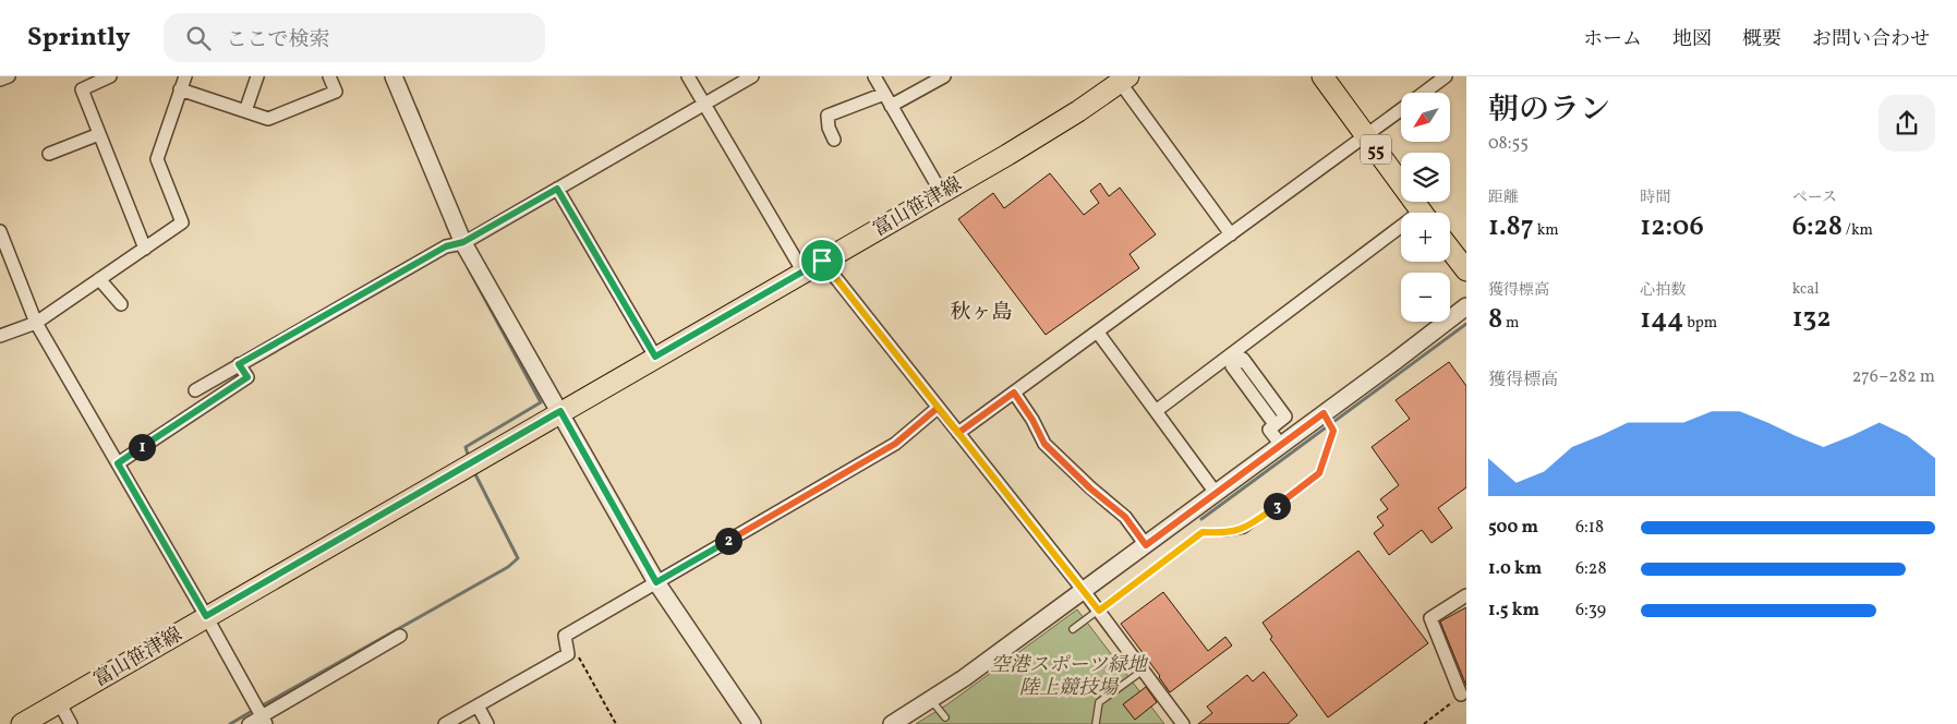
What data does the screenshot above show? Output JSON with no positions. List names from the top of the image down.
{
  "streets": {
    "main road": ["55", "富山笹津線"]
  },
  "districts": ["秋ヶ島"],
  "parks": ["空港スポーツ緑地 陸上競技場"],
  "north": "bottom left",
  "page": {
    "header": "Sprintly",
    "search": "ここで検索",
    "nav": [
      "ホーム",
      "地図",
      "概要",
      "お問い合わせ"
    ],
    "heading": ["朝のラン", "08:55"],
    "map_buttons": ["+", "−"],
    "stats": [
      ["距離", "1.87 km"],
      ["時間", "12:06"],
      ["ペース", "6:28 /km"],
      ["獲得標高", "8 m"],
      ["心拍数", "144 bpm"],
      ["kcal", "132"]
    ],
    "chart": ["獲得標高", "276–282 m"],
    "pins": ["1", "3", "2"],
    "list": [
      {
        "name": "500 m",
        "note": "6:18"
      },
      {
        "name": "1.0 km",
        "note": "6:28"
      },
      {
        "name": "1.5 km",
        "note": "6:39"
      }
    ]
  }
}
